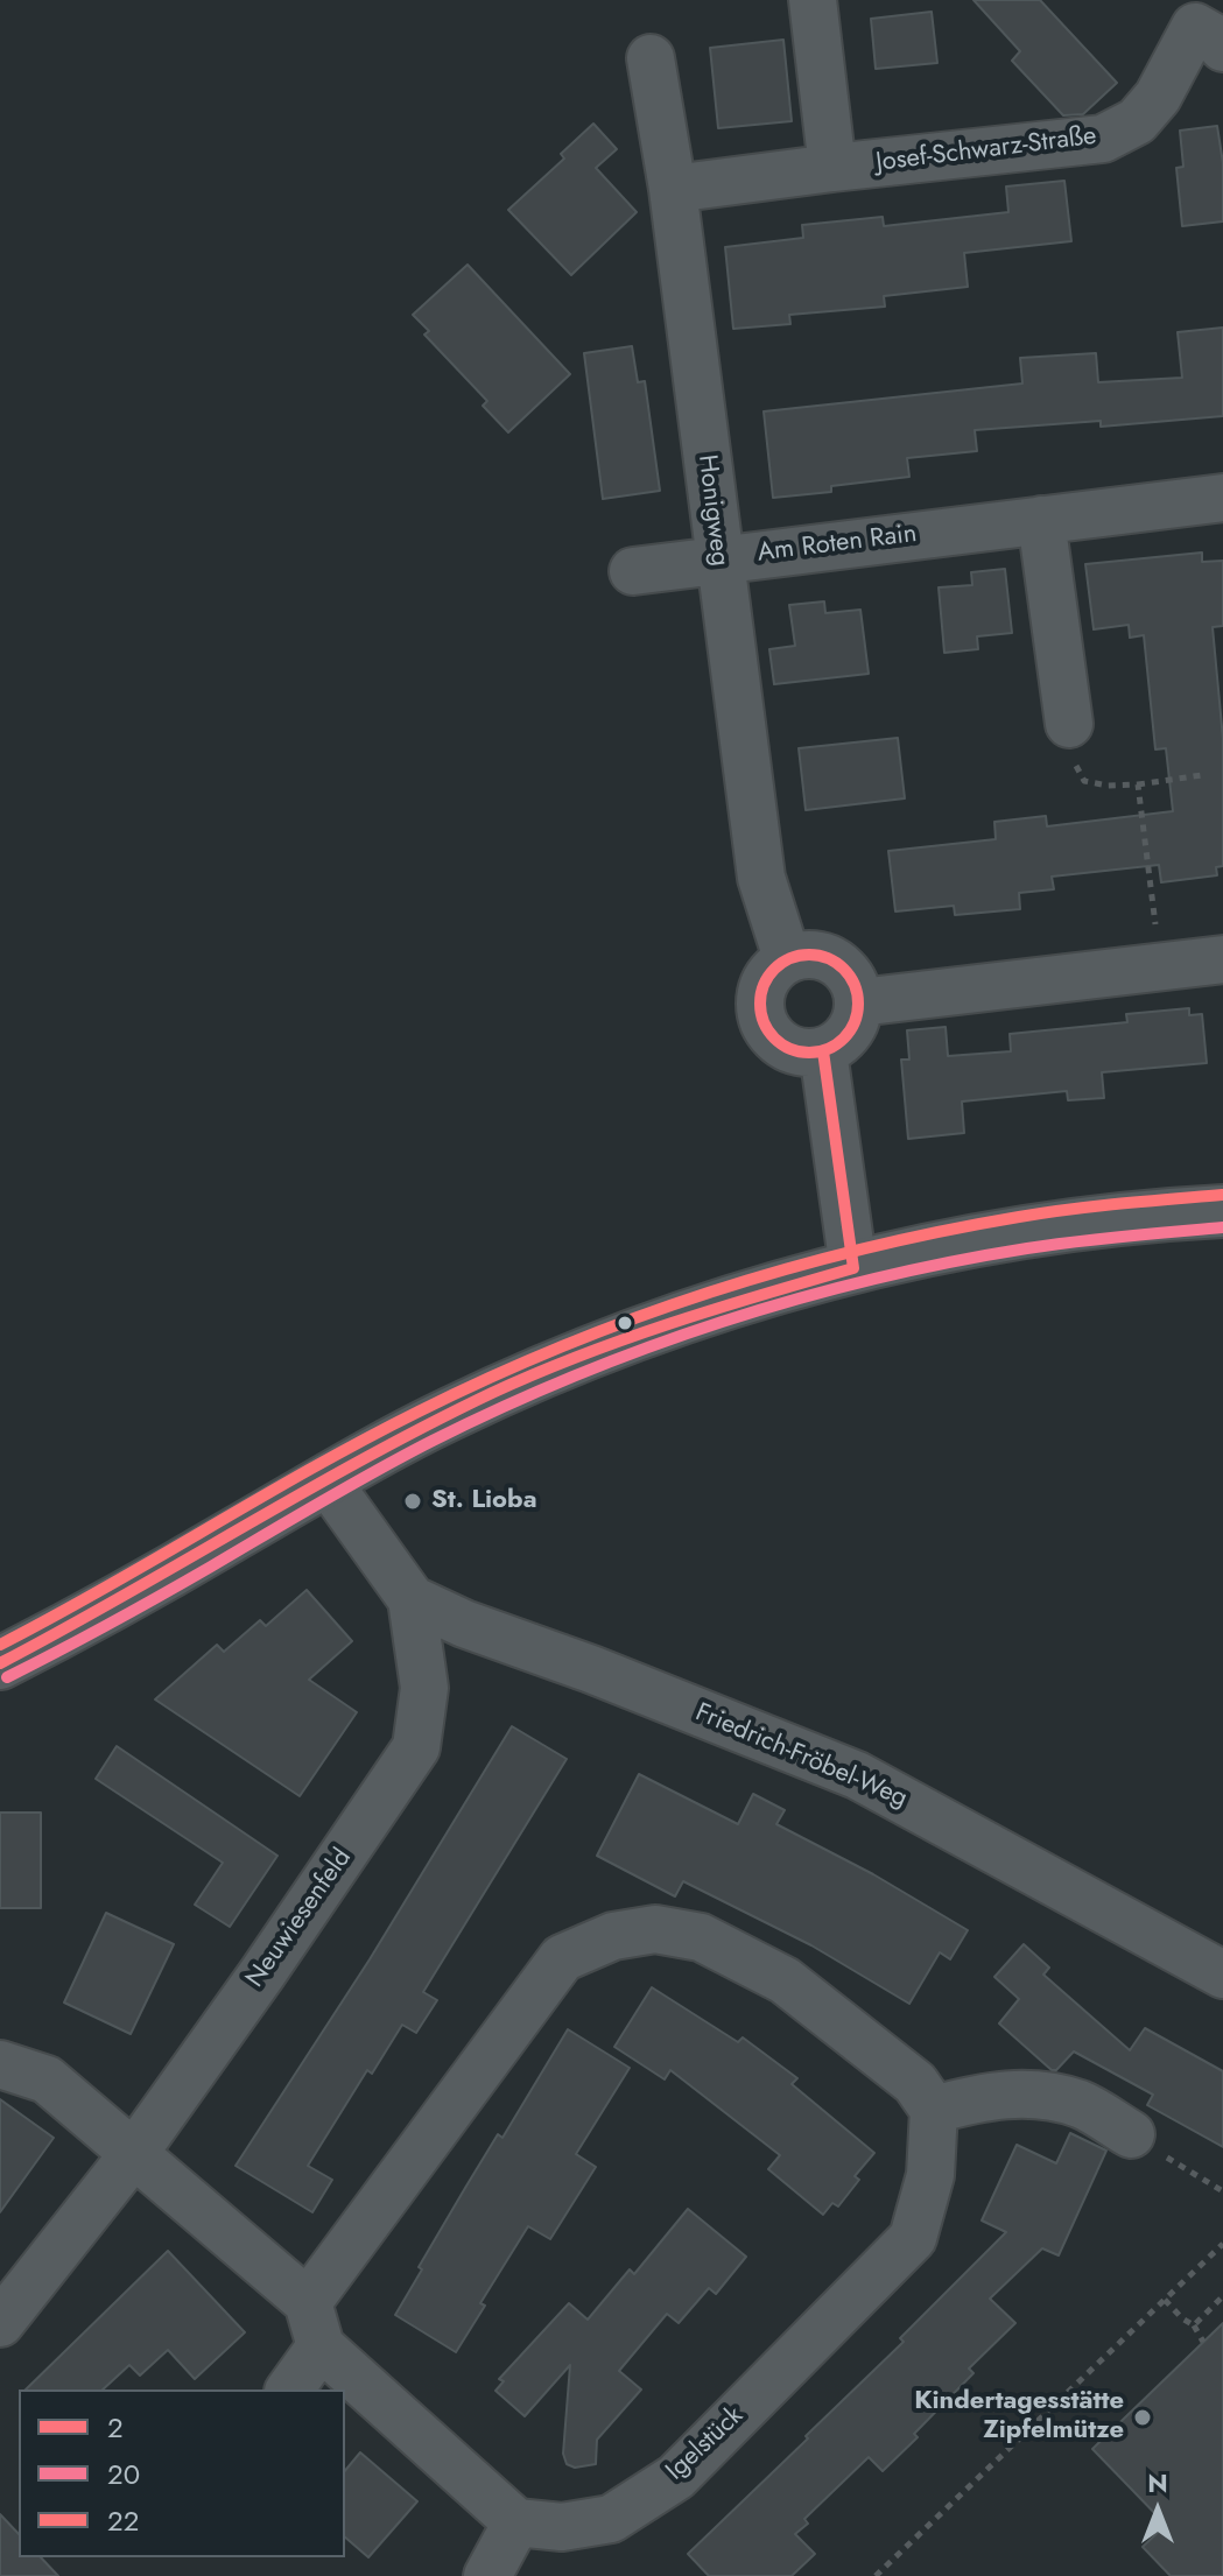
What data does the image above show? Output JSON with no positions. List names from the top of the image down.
{
  "streets": {
    "street": [
      "Josef-Schwarz-Straße",
      "Honigweg",
      "Am Roten Rain",
      "Friedrich-Fröbel-Weg",
      "Neuwiesenfeld",
      "Igelstück"
    ]
  },
  "crossings": [
    ["Josef-Schwarz-Straße", "Honigweg"],
    ["Honigweg", "Am Roten Rain"],
    ["Friedrich-Fröbel-Weg", "Neuwiesenfeld"]
  ],
  "places": ["St. Lioba", "Kindertagesstätte Zipfelmütze"],
  "lines": ["transit line 2", "transit line 22", "transit line 20"],
  "legend": ["2", "20", "22"],
  "north": "top"
}
